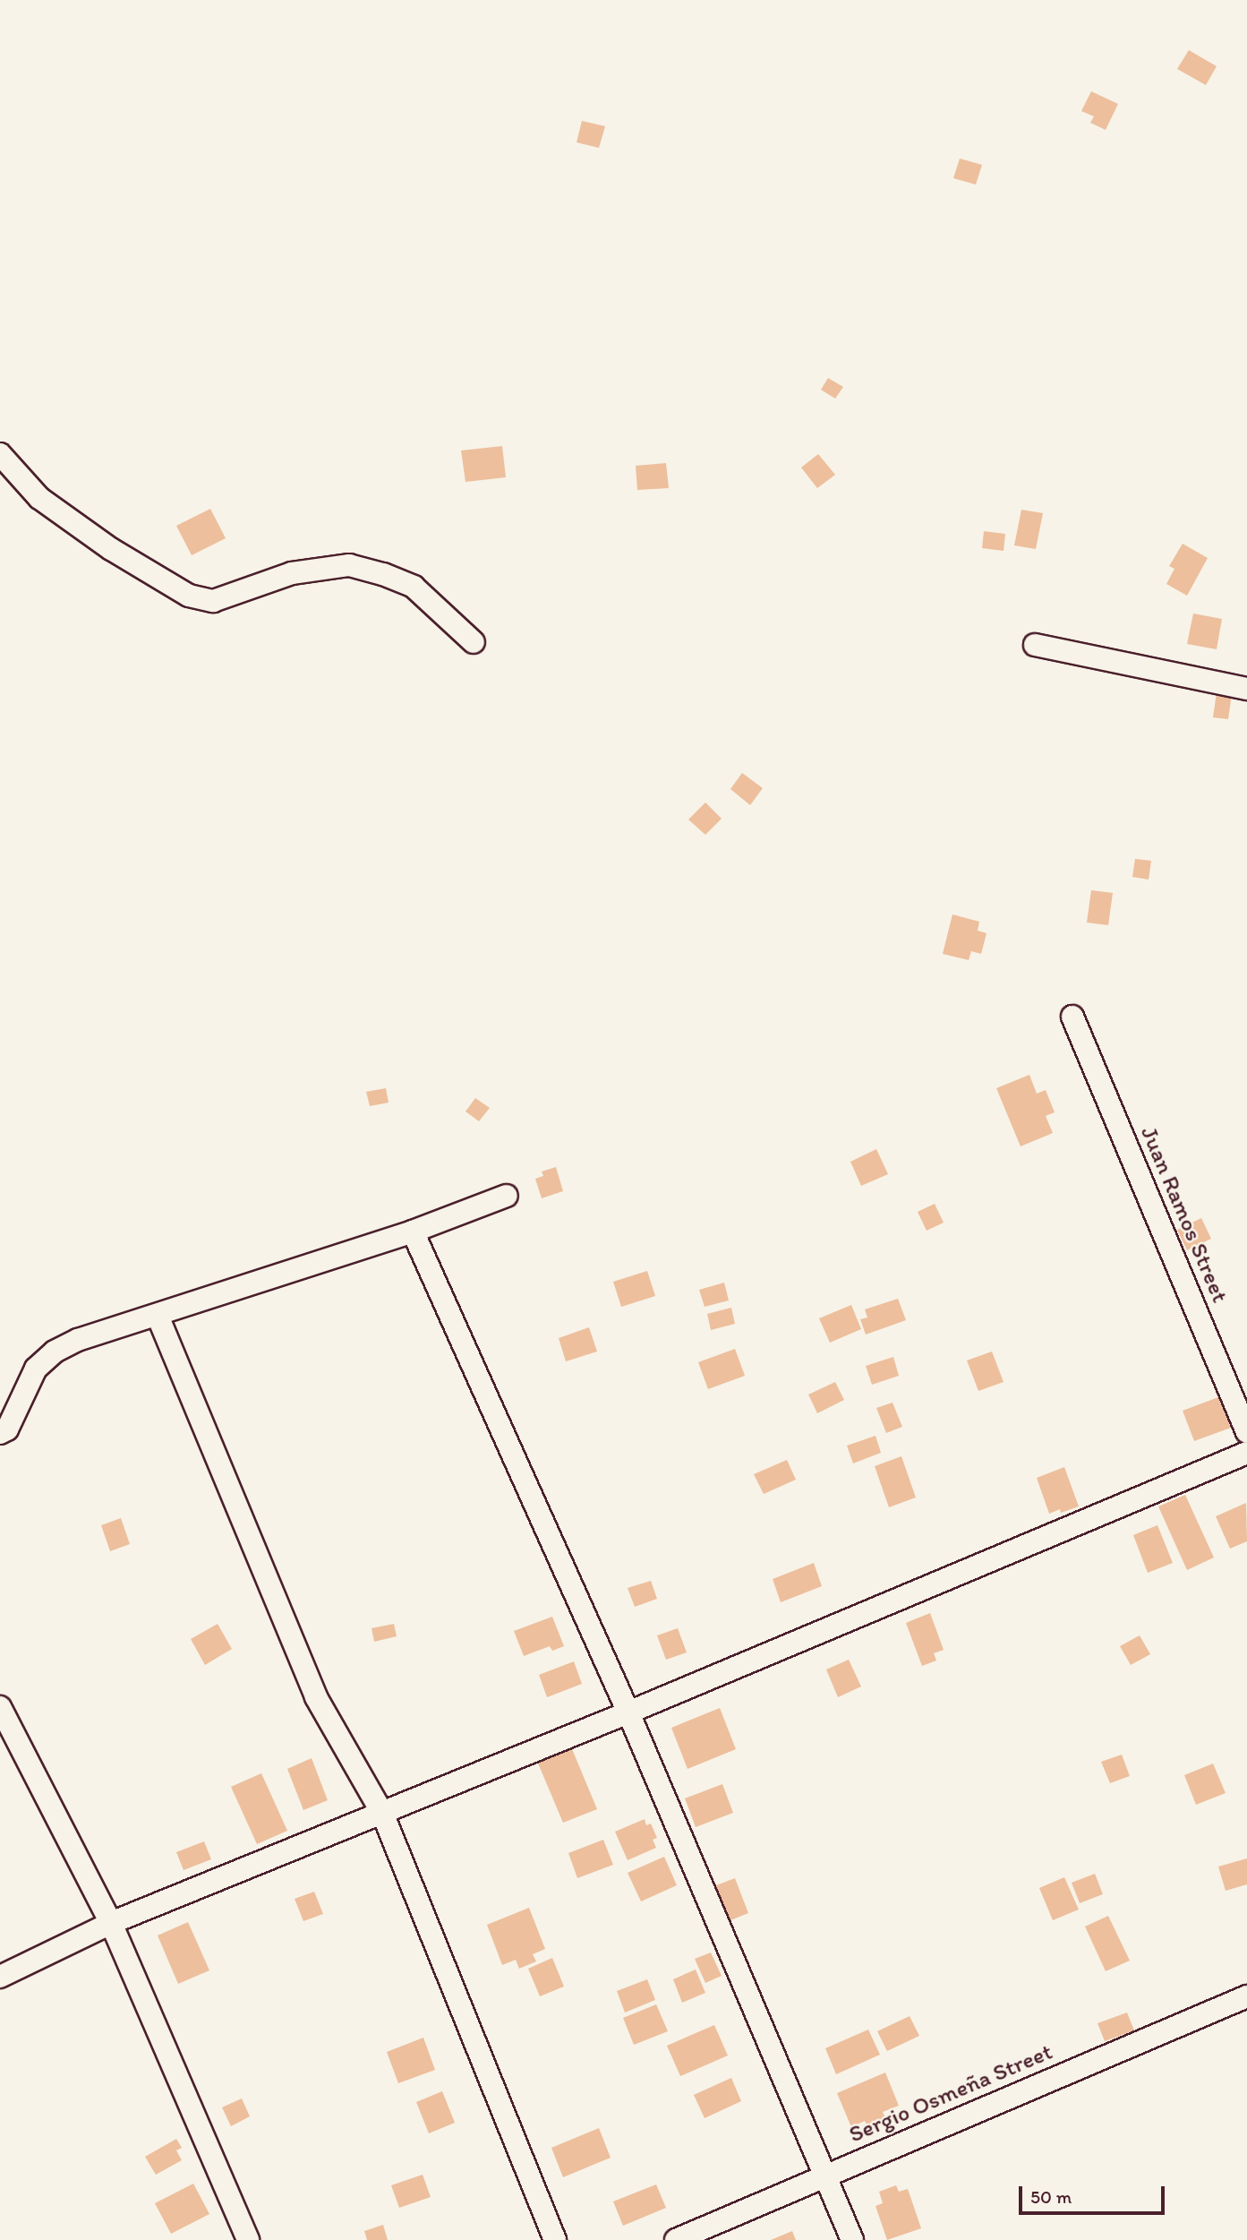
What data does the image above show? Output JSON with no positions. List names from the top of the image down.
{
  "streets": {
    "street": ["Juan Ramos Street", "Sergio Osmeña Street"]
  },
  "scale_bar": "50 m"
}
